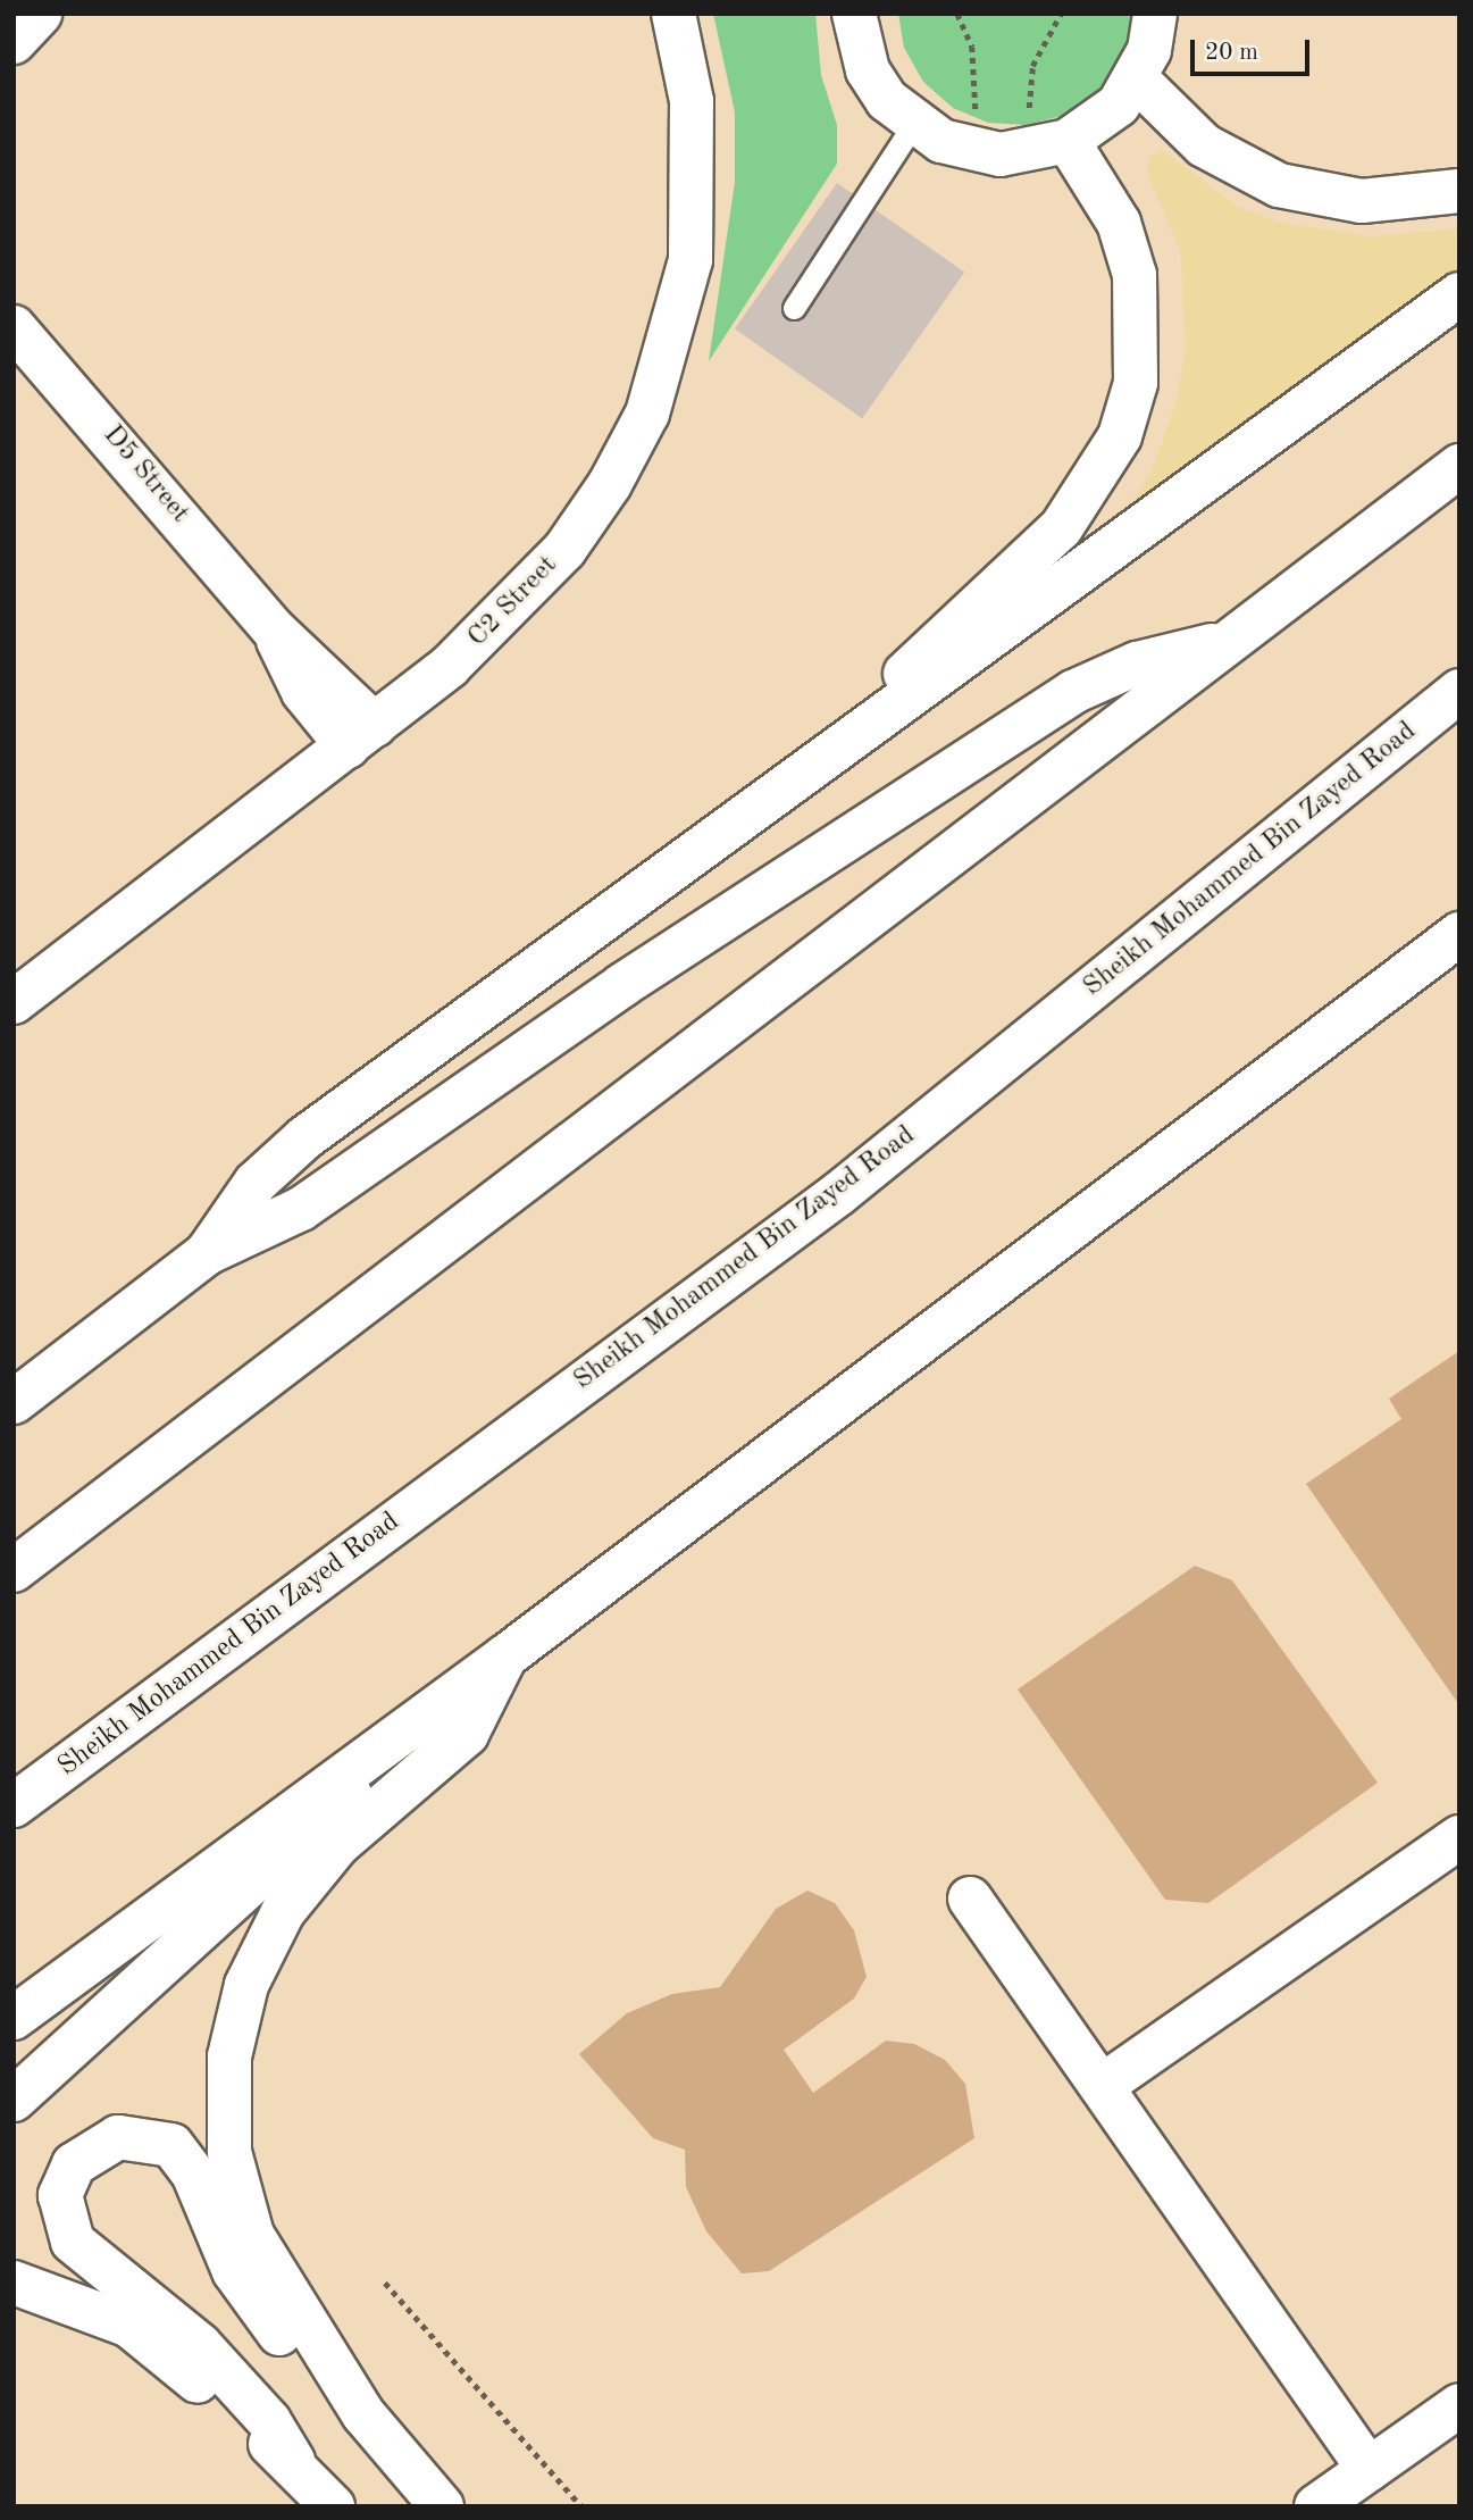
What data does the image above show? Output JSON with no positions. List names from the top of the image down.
{
  "streets": {
    "main road": ["D5 Street", "C2 Street", "Sheikh Mohammed Bin Zayed Road"]
  },
  "crossings": [
    ["D5 Street", "C2 Street"]
  ],
  "scale_bar": "20 m"
}
